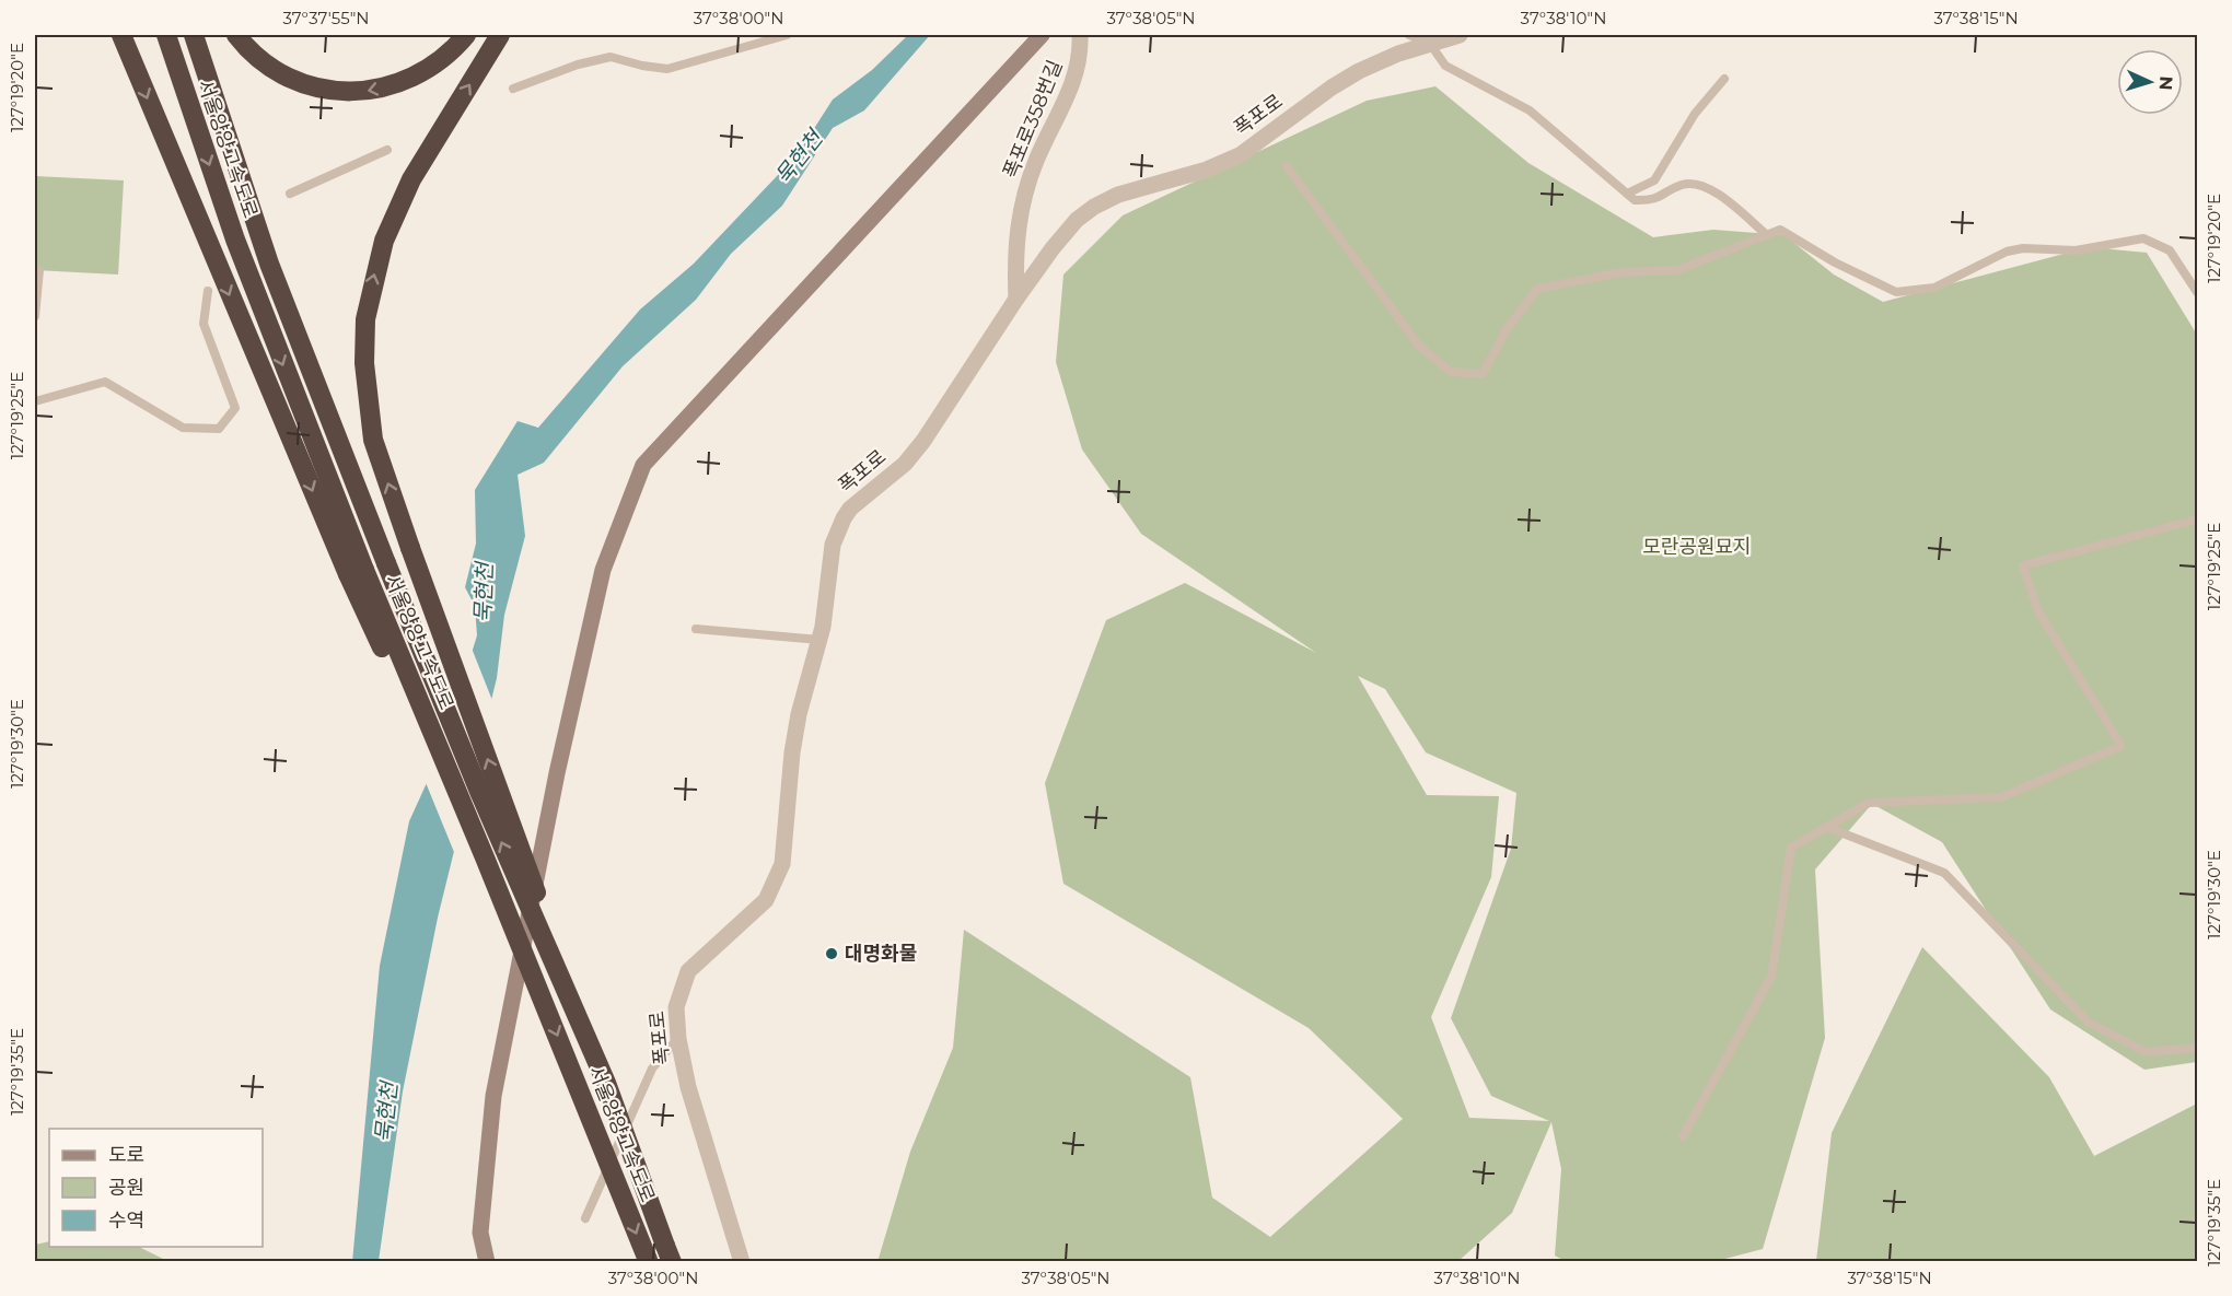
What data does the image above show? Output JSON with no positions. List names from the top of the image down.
{
  "streets": {
    "highway": ["서울양양고속도로"],
    "street": ["폭포로", "폭포로358번길"]
  },
  "crossings": [
    ["폭포로", "폭포로358번길"]
  ],
  "water": ["묵현천"],
  "parks": ["모란공원묘지"],
  "places": ["대명화물"],
  "legend": ["도로", "공원", "수역"],
  "north": "right",
  "coordinates": [
    "37°37'55\"N",
    "37°38'00\"N",
    "37°38'05\"N",
    "37°38'10\"N",
    "37°38'15\"N",
    "127°19'20\"E",
    "127°19'25\"E",
    "127°19'30\"E",
    "127°19'35\"E"
  ]
}
